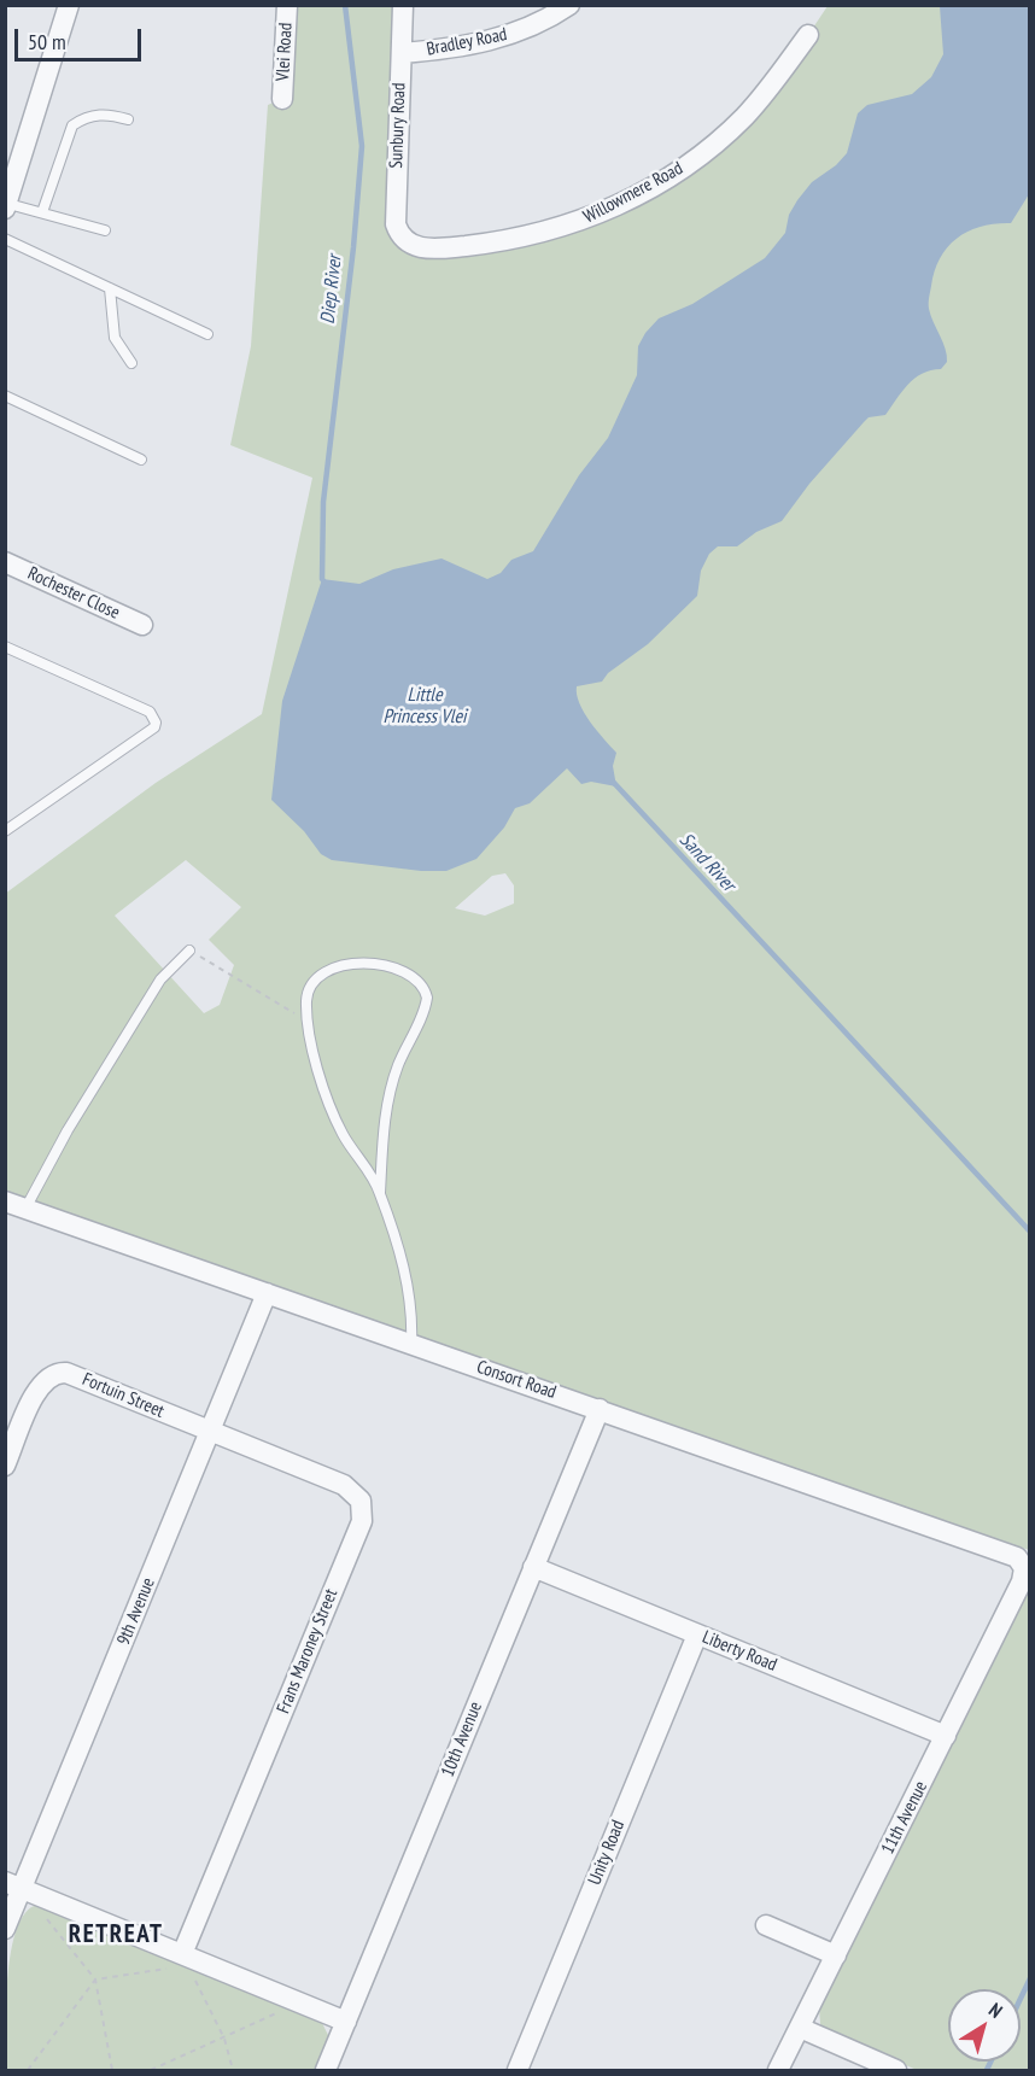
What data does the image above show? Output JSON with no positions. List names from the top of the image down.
{
  "streets": {
    "street": [
      "Bradley Road",
      "Vlei Road",
      "Sunbury Road",
      "Willowmere Road",
      "Rochester Close",
      "Consort Road",
      "Fortuin Street",
      "9th Avenue",
      "Frans Maroney Street",
      "Liberty Road",
      "10th Avenue",
      "11th Avenue",
      "Unity Road"
    ]
  },
  "crossings": [
    ["Bradley Road", "Sunbury Road"],
    ["Sunbury Road", "Willowmere Road"],
    ["Consort Road", "9th Avenue"],
    ["Consort Road", "10th Avenue"],
    ["Consort Road", "11th Avenue"],
    ["Fortuin Street", "9th Avenue"],
    ["Fortuin Street", "Frans Maroney Street"],
    ["9th Avenue", "Frans Maroney Street"],
    ["Liberty Road", "10th Avenue"],
    ["Liberty Road", "11th Avenue"],
    ["Liberty Road", "Unity Road"]
  ],
  "districts": ["RETREAT"],
  "water": ["Diep River", "Little Princess Vlei", "Sand River"],
  "scale_bar": "50 m",
  "north": "top right"
}
